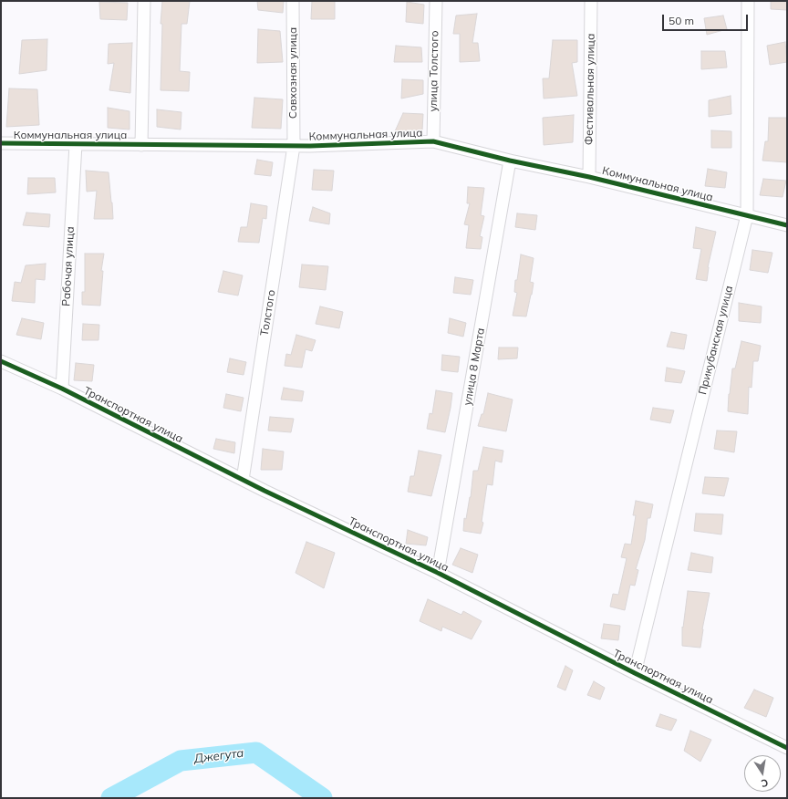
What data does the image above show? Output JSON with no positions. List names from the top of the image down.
{
  "streets": {
    "street": [
      "улица Толстого",
      "Совхозная улица",
      "Фестивальная улица",
      "Коммунальная улица",
      "Рабочая улица",
      "Толстого",
      "Прикубанская улица",
      "улица 8 Марта",
      "Транспортная улица"
    ]
  },
  "crossings": [
    ["улица Толстого", "Коммунальная улица"],
    ["Совхозная улица", "Коммунальная улица"],
    ["Совхозная улица", "Толстого"],
    ["Фестивальная улица", "Коммунальная улица"],
    ["Коммунальная улица", "Рабочая улица"],
    ["Коммунальная улица", "Толстого"],
    ["Коммунальная улица", "Прикубанская улица"],
    ["Коммунальная улица", "улица 8 Марта"],
    ["Рабочая улица", "Транспортная улица"],
    ["Толстого", "Транспортная улица"],
    ["Прикубанская улица", "Транспортная улица"],
    ["улица 8 Марта", "Транспортная улица"]
  ],
  "water": ["Джегута"],
  "scale_bar": "50 m",
  "north": "bottom"
}
